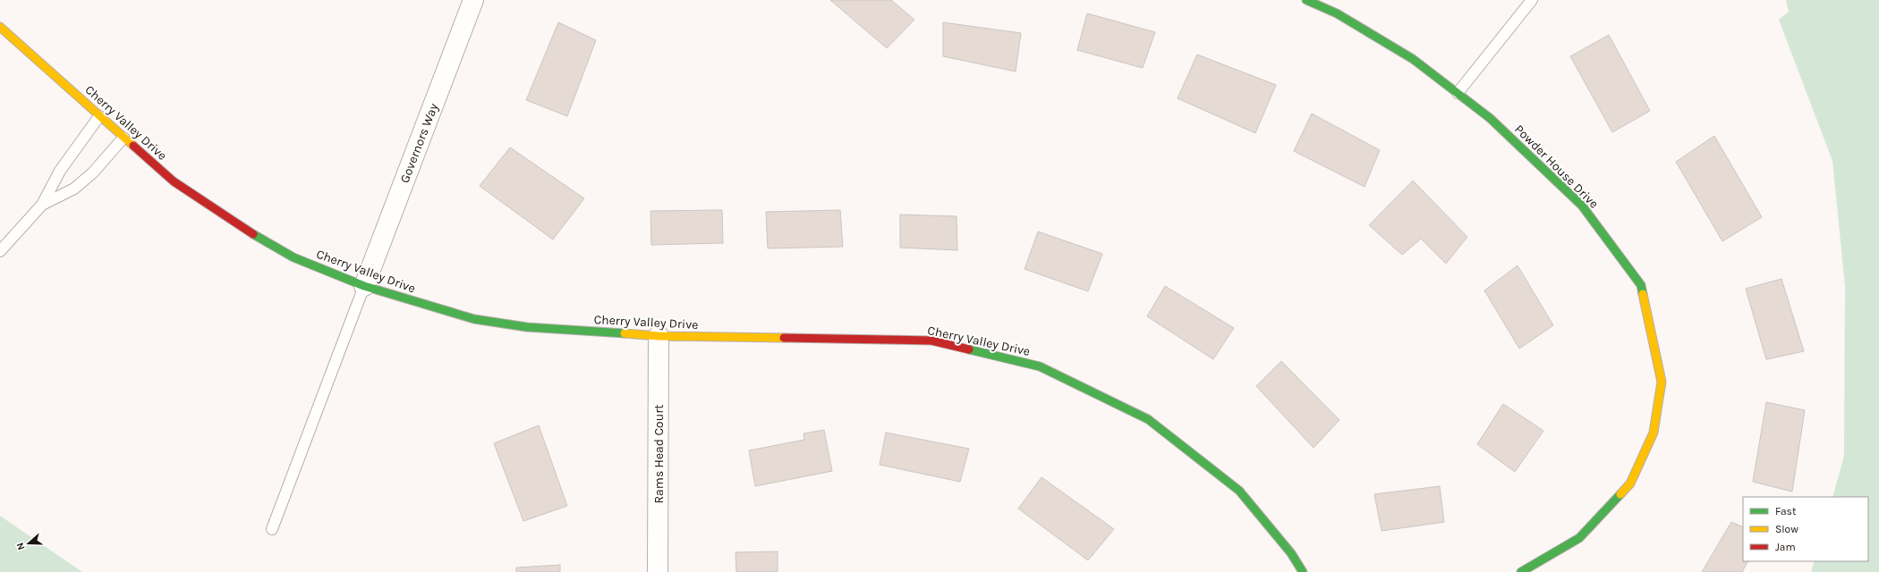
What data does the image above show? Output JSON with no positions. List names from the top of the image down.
{
  "streets": {
    "street": [
      "Cherry Valley Drive",
      "Governors Way",
      "Powder House Drive",
      "Rams Head Court"
    ]
  },
  "crossings": [
    ["Cherry Valley Drive", "Governors Way"],
    ["Cherry Valley Drive", "Rams Head Court"]
  ],
  "legend": ["Fast", "Slow", "Jam"],
  "north": "left"
}
